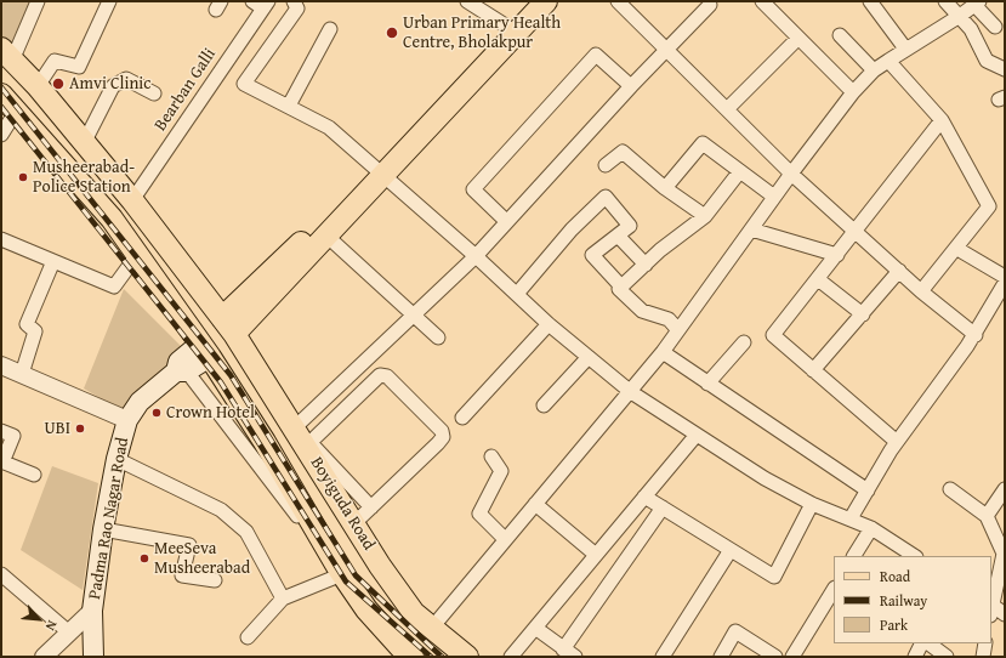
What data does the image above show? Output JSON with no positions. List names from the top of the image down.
{
  "streets": {
    "main road": ["Boyiguda Road", "Padma Rao Nagar Road"],
    "street": ["Bearban Galli"]
  },
  "crossings": [
    ["Bearban Galli", "Boyiguda Road"],
    ["Boyiguda Road", "Padma Rao Nagar Road"]
  ],
  "places": [
    "Urban Primary Health Centre, Bholakpur",
    "Amvi Clinic",
    "Musheerabad- Police Station",
    "Crown Hotel",
    "UBI",
    "MeeSeva Musheerabad"
  ],
  "legend": ["Road", "Railway", "Park"],
  "north": "bottom right"
}
